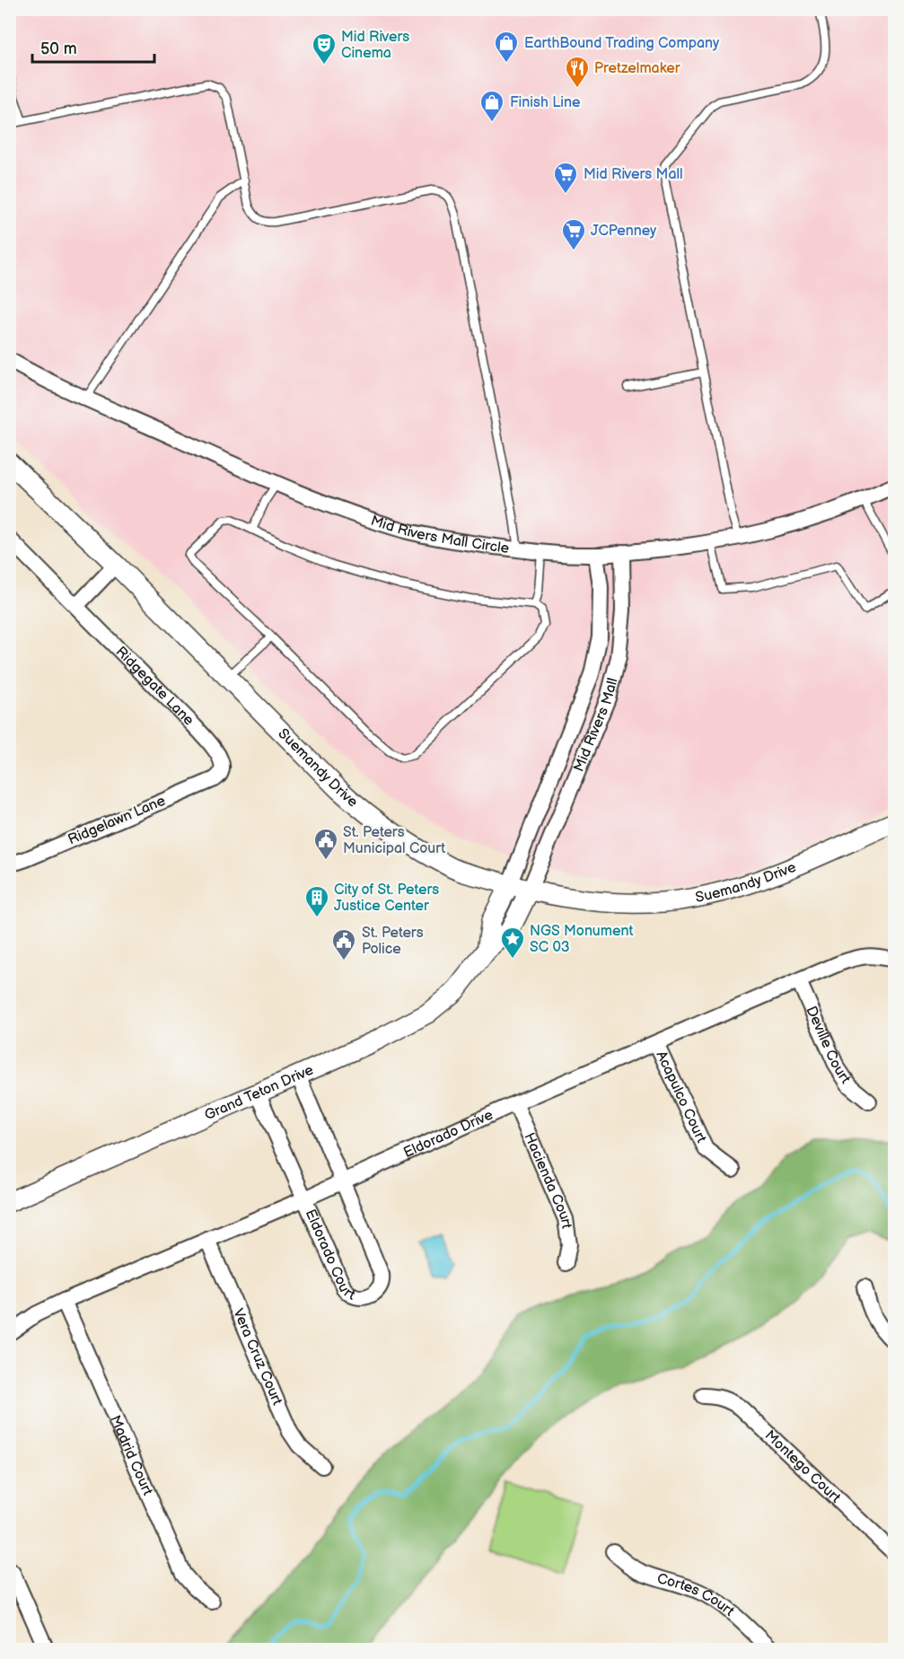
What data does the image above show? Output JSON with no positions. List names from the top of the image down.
{
  "streets": {
    "street": [
      "Mid Rivers Mall Circle",
      "Ridgegate Lane",
      "Mid Rivers Mall",
      "Suemandy Drive",
      "Ridgelawn Lane",
      "Deville Court",
      "Grand Teton Drive",
      "Acapulco Court",
      "Eldorado Drive",
      "Hacienda Court",
      "Eldorado Court",
      "Vera Cruz Court",
      "Madrid Court",
      "Montego Court",
      "Cortes Court"
    ]
  },
  "crossings": [
    ["Mid Rivers Mall Circle", "Mid Rivers Mall"],
    ["Ridgegate Lane", "Ridgelawn Lane"],
    ["Mid Rivers Mall", "Suemandy Drive"],
    ["Mid Rivers Mall", "Grand Teton Drive"],
    ["Suemandy Drive", "Grand Teton Drive"],
    ["Deville Court", "Eldorado Drive"],
    ["Grand Teton Drive", "Eldorado Court"],
    ["Acapulco Court", "Eldorado Drive"],
    ["Eldorado Drive", "Hacienda Court"],
    ["Eldorado Drive", "Eldorado Court"],
    ["Eldorado Drive", "Vera Cruz Court"],
    ["Eldorado Drive", "Madrid Court"]
  ],
  "places": {
    "shop": ["EarthBound Trading Company", "Finish Line"],
    "theatre": ["Mid Rivers Cinema"],
    "restaurant": ["Pretzelmaker"],
    "supermarket": ["Mid Rivers Mall", "JCPenney"],
    "public building": ["St. Peters Municipal Court", "St. Peters Police"],
    "building": ["City of St. Peters Justice Center"],
    "place": ["NGS Monument SC 03"]
  },
  "scale_bar": "50 m"
}
